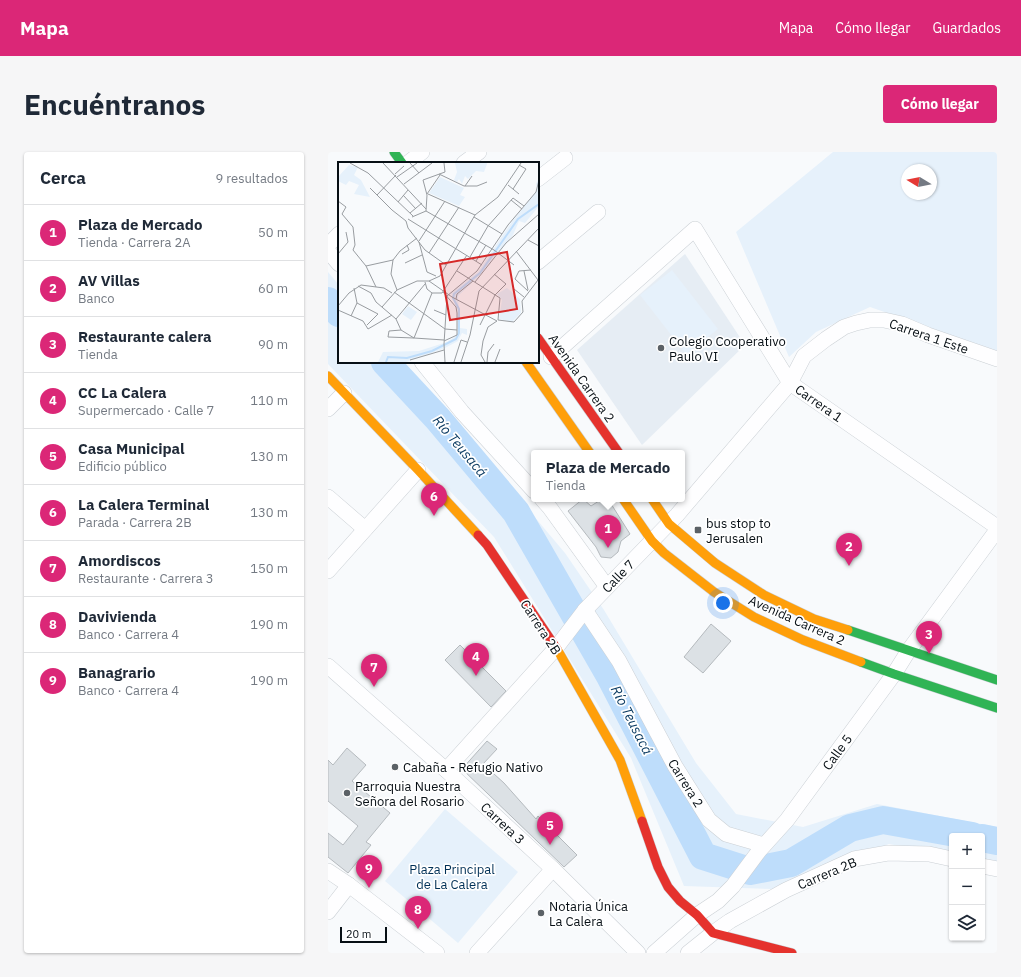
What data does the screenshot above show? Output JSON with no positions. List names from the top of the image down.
{
  "streets": {
    "main road": ["Avenida Carrera 2", "Carrera 2B"],
    "street": [
      "Carrera 1 Este",
      "Carrera 1",
      "Calle 7",
      "Calle 5",
      "Carrera 2",
      "Carrera 3"
    ]
  },
  "crossings": [
    ["Carrera 1 Este", "Carrera 1"],
    ["Carrera 1 Este", "Calle 7"],
    ["Avenida Carrera 2", "Carrera 1"],
    ["Avenida Carrera 2", "Calle 7"],
    ["Avenida Carrera 2", "Calle 5"],
    ["Carrera 1", "Calle 7"],
    ["Carrera 1", "Calle 5"],
    ["Calle 7", "Carrera 2B"],
    ["Calle 7", "Carrera 2"],
    ["Calle 7", "Carrera 3"],
    ["Carrera 2B", "Calle 5"],
    ["Calle 5", "Carrera 2"]
  ],
  "water": ["Río Teusacá"],
  "parks": ["Plaza Principal de La Calera"],
  "places": {
    "other": [
      "Colegio Cooperativo Paulo VI",
      "Cabaña - Refugio Nativo",
      "Parroquia Nuestra Señora del Rosario",
      "Notaria Única La Calera"
    ],
    "transit": ["bus stop to Jerusalen"]
  },
  "scale_bar": "20 m",
  "north": "left",
  "page": {
    "header": "Mapa",
    "nav": ["Mapa", "Cómo llegar", "Guardados"],
    "buttons": "Cómo llegar",
    "title": "Encuéntranos",
    "heading": ["Cerca", "9 resultados"],
    "list": [
      {
        "mark": "1",
        "name": "Plaza de Mercado",
        "note": "Tienda · Carrera 2A",
        "value": "50 m"
      },
      {
        "mark": "2",
        "name": "AV Villas",
        "note": "Banco",
        "value": "60 m"
      },
      {
        "mark": "3",
        "name": "Restaurante calera",
        "note": "Tienda",
        "value": "90 m"
      },
      {
        "mark": "4",
        "name": "CC La Calera",
        "note": "Supermercado · Calle 7",
        "value": "110 m"
      },
      {
        "mark": "5",
        "name": "Casa Municipal",
        "note": "Edificio público",
        "value": "130 m"
      },
      {
        "mark": "6",
        "name": "La Calera Terminal",
        "note": "Parada · Carrera 2B",
        "value": "130 m"
      },
      {
        "mark": "7",
        "name": "Amordiscos",
        "note": "Restaurante · Carrera 3",
        "value": "150 m"
      },
      {
        "mark": "8",
        "name": "Davivienda",
        "note": "Banco · Carrera 4",
        "value": "190 m"
      },
      {
        "mark": "9",
        "name": "Banagrario",
        "note": "Banco · Carrera 4",
        "value": "190 m"
      }
    ],
    "popup": ["Plaza de Mercado", "Tienda"],
    "pins": [
      "6",
      "1",
      "2",
      "3",
      "4",
      "7",
      "5",
      "9",
      "8"
    ],
    "map_buttons": ["+", "−"],
    "scale": "20 m"
  }
}
